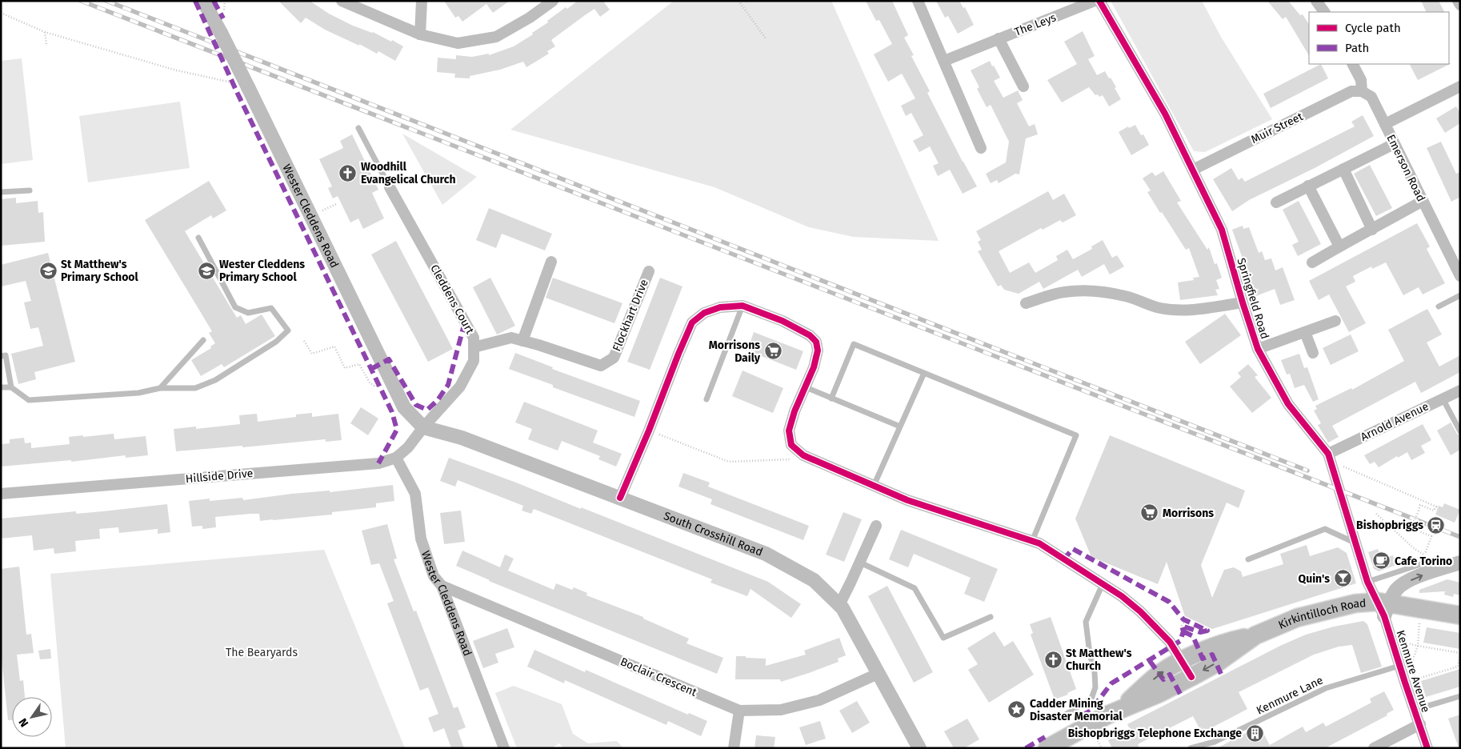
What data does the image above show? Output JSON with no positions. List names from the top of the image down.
{
  "streets": {
    "main road": ["Kirkintilloch Road"],
    "street": [
      "The Leys",
      "Muir Street",
      "Emerson Road",
      "Wester Cleddens Road",
      "Springfield Road",
      "Cleddens Court",
      "Flockhart Drive",
      "Arnold Avenue",
      "Hillside Drive",
      "South Crosshill Road",
      "Kenmure Avenue",
      "Boclair Crescent"
    ],
    "lane": ["Kenmure Lane"]
  },
  "crossings": [
    ["Muir Street", "Emerson Road"],
    ["Muir Street", "Springfield Road"],
    ["Wester Cleddens Road", "Cleddens Court"],
    ["Wester Cleddens Road", "Hillside Drive"],
    ["Wester Cleddens Road", "South Crosshill Road"],
    ["Wester Cleddens Road", "Boclair Crescent"],
    ["Springfield Road", "Arnold Avenue"],
    ["Springfield Road", "Kirkintilloch Road"],
    ["Springfield Road", "Kenmure Avenue"],
    ["Cleddens Court", "Flockhart Drive"],
    ["Cleddens Court", "Hillside Drive"],
    ["Cleddens Court", "South Crosshill Road"],
    ["Hillside Drive", "South Crosshill Road"],
    ["South Crosshill Road", "Boclair Crescent"],
    ["Kirkintilloch Road", "Kenmure Avenue"],
    ["Kenmure Avenue", "Kenmure Lane"]
  ],
  "parks": ["The Bearyards"],
  "places": {
    "church": ["Woodhill Evangelical Church", "St Matthew's Church"],
    "school or university": ["St Matthew's Primary School", "Wester Cleddens Primary School"],
    "supermarket": ["Morrisons Daily", "Morrisons"],
    "station": ["Bishopbriggs"],
    "cafe": ["Cafe Torino"],
    "bar": ["Quin's"],
    "place": ["Cadder Mining Disaster Memorial"],
    "building": ["Bishopbriggs Telephone Exchange"]
  },
  "legend": ["Cycle path", "Path"],
  "north": "bottom left"
}
